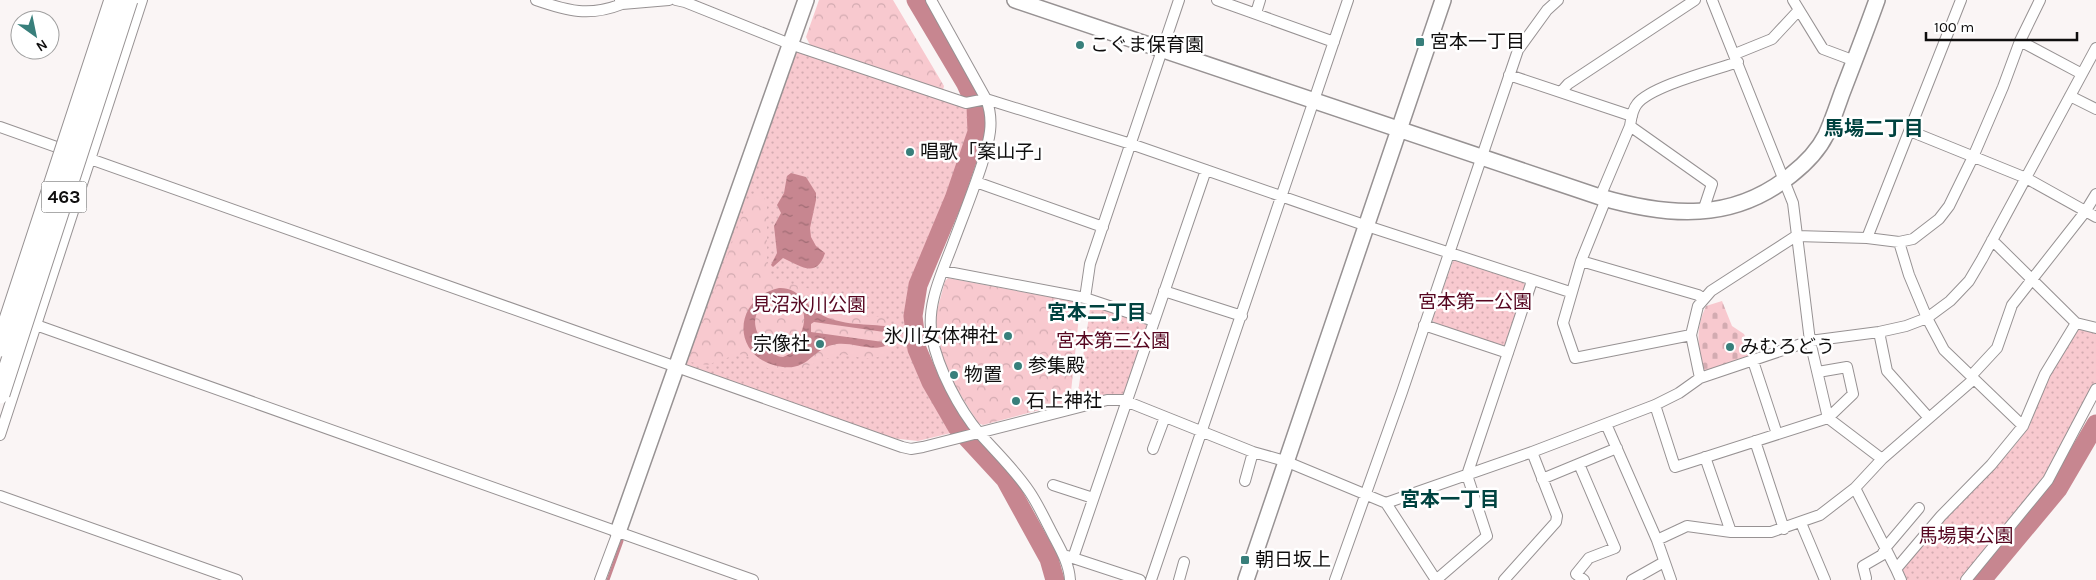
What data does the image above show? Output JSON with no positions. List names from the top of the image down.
{
  "streets": {
    "highway": ["463"]
  },
  "districts": ["馬場二丁目", "宮本二丁目", "宮本一丁目"],
  "parks": [
    "宮本第一公園",
    "見沼氷川公園",
    "宮本第三公園",
    "馬場東公園"
  ],
  "places": {
    "transit": ["宮本一丁目", "朝日坂上"],
    "other": [
      "こぐま保育園",
      "唱歌「案山子」",
      "氷川女体神社",
      "宗像社",
      "みむろどう",
      "参集殿",
      "物置",
      "石上神社"
    ]
  },
  "scale_bar": "100 m",
  "north": "bottom right"
}
